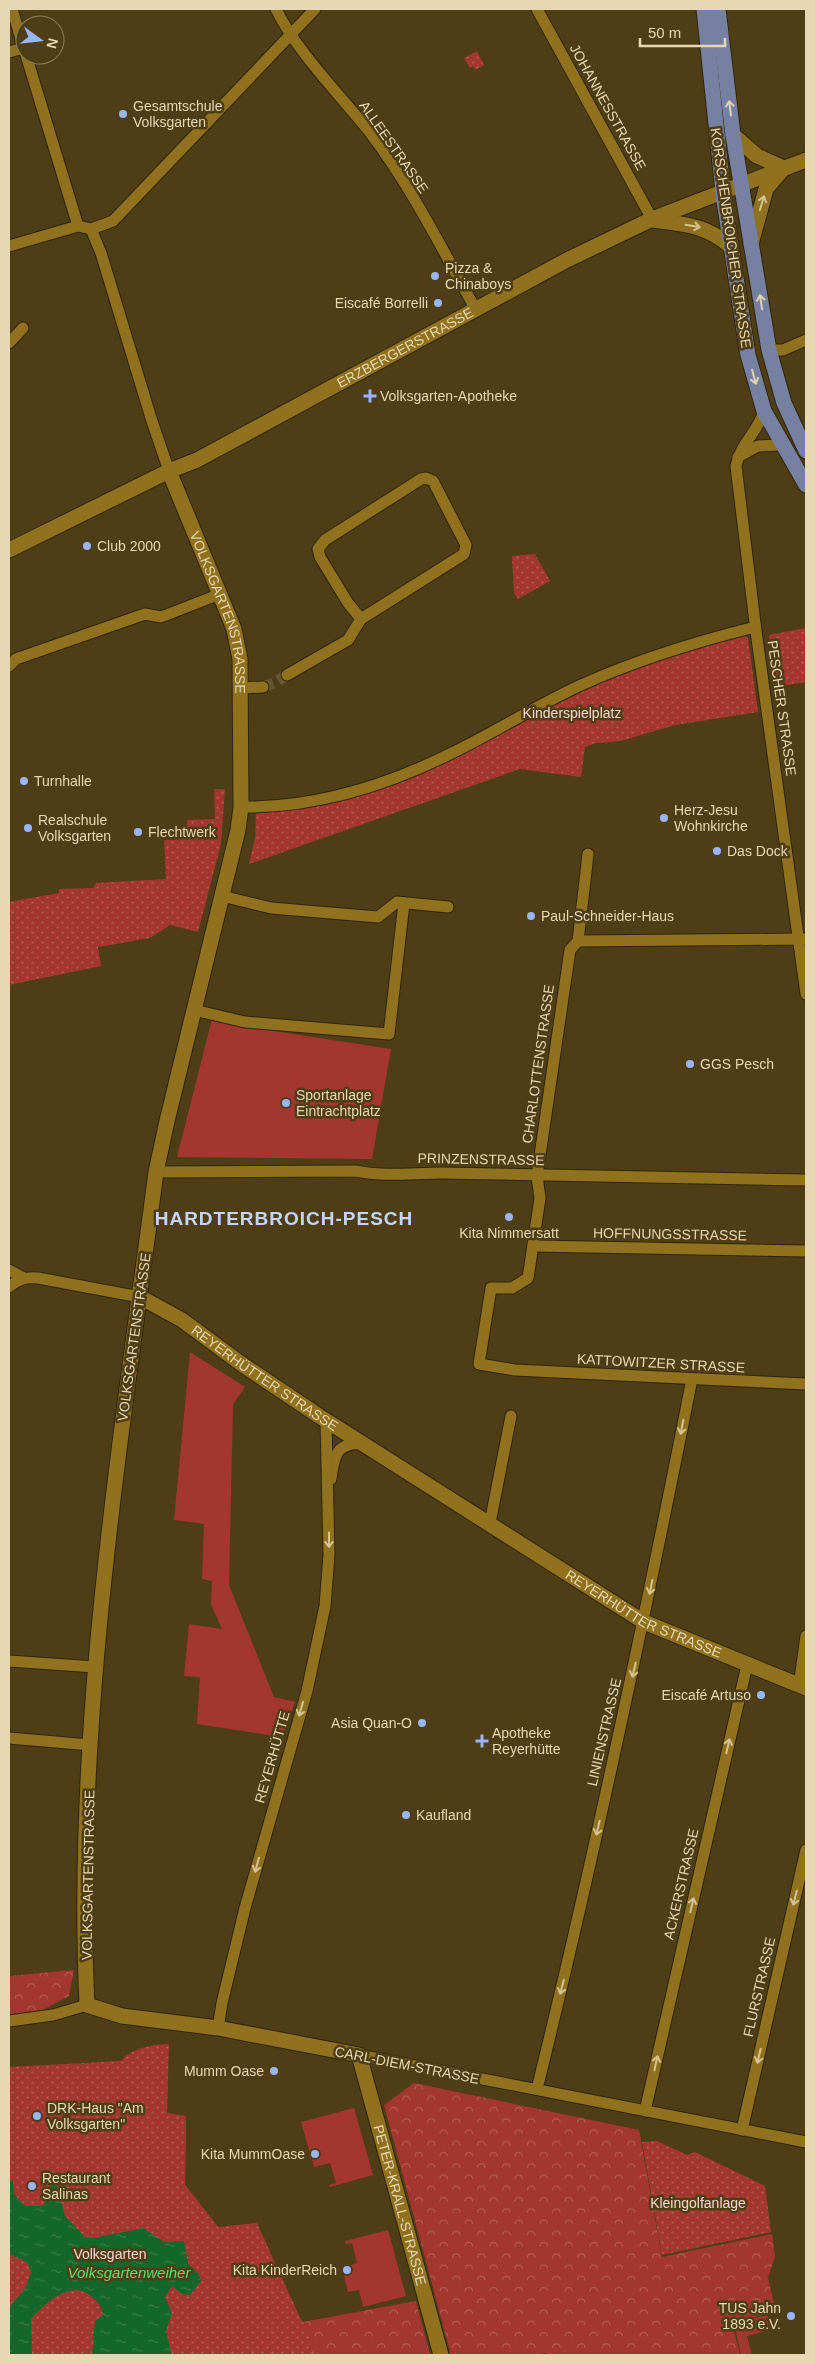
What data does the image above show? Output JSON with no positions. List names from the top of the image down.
{
  "streets": {
    "main road": ["KORSCHENBROICHER STRASSE"],
    "street": [
      "JOHANNESSTRASSE",
      "ALLEESTRASSE",
      "ERZBERGERSTRASSE",
      "VOLKSGARTENSTRASSE",
      "PESCHER STRASSE",
      "CHARLOTTENSTRASSE",
      "PRINZENSTRASSE",
      "HOFFNUNGSSTRASSE",
      "KATTOWITZER STRASSE",
      "REYERHÜTTER STRASSE",
      "LINIENSTRASSE",
      "REYERHÜTTE",
      "ACKERSTRASSE",
      "FLURSTRASSE",
      "CARL-DIEM-STRASSE",
      "PETER-KRALL-STRASSE"
    ]
  },
  "crossings": [
    ["JOHANNESSTRASSE", "ERZBERGERSTRASSE"],
    ["ALLEESTRASSE", "ERZBERGERSTRASSE"],
    ["KORSCHENBROICHER STRASSE", "ERZBERGERSTRASSE"],
    ["KORSCHENBROICHER STRASSE", "PESCHER STRASSE"],
    ["ERZBERGERSTRASSE", "VOLKSGARTENSTRASSE"],
    ["VOLKSGARTENSTRASSE", "PRINZENSTRASSE"],
    ["VOLKSGARTENSTRASSE", "REYERHÜTTER STRASSE"],
    ["VOLKSGARTENSTRASSE", "CARL-DIEM-STRASSE"],
    ["CHARLOTTENSTRASSE", "PRINZENSTRASSE"],
    ["CHARLOTTENSTRASSE", "HOFFNUNGSSTRASSE"],
    ["CHARLOTTENSTRASSE", "KATTOWITZER STRASSE"],
    ["KATTOWITZER STRASSE", "LINIENSTRASSE"],
    ["REYERHÜTTER STRASSE", "LINIENSTRASSE"],
    ["REYERHÜTTER STRASSE", "REYERHÜTTE"],
    ["REYERHÜTTER STRASSE", "ACKERSTRASSE"],
    ["LINIENSTRASSE", "CARL-DIEM-STRASSE"],
    ["REYERHÜTTE", "CARL-DIEM-STRASSE"],
    ["ACKERSTRASSE", "CARL-DIEM-STRASSE"],
    ["FLURSTRASSE", "CARL-DIEM-STRASSE"],
    ["CARL-DIEM-STRASSE", "PETER-KRALL-STRASSE"]
  ],
  "one_way": [
    "LINIENSTRASSE",
    "REYERHÜTTE",
    "ACKERSTRASSE",
    "FLURSTRASSE"
  ],
  "districts": ["HARDTERBROICH-PESCH"],
  "water": ["Volksgartenweiher"],
  "parks": ["Kinderspielplatz", "Kleingolfanlage", "Volksgarten"],
  "places": {
    "other": [
      "Gesamtschule Volksgarten",
      "Pizza & Chinaboys",
      "Eiscafé Borrelli",
      "Club 2000",
      "Turnhalle",
      "Herz-Jesu Wohnkirche",
      "Realschule Volksgarten",
      "Flechtwerk",
      "Das Dock",
      "Paul-Schneider-Haus",
      "GGS Pesch",
      "Sportanlage Eintrachtplatz",
      "Kita Nimmersatt",
      "Eiscafé Artuso",
      "Asia Quan-O",
      "Kaufland",
      "Mumm Oase",
      "DRK-Haus \"Am Volksgarten\"",
      "Kita MummOase",
      "Restaurant Salinas",
      "Kita KinderReich",
      "TUS Jahn 1893 e.V."
    ],
    "health": ["Volksgarten-Apotheke", "Apotheke Reyerhütte"]
  },
  "scale_bar": "50 m",
  "north": "right"
}
